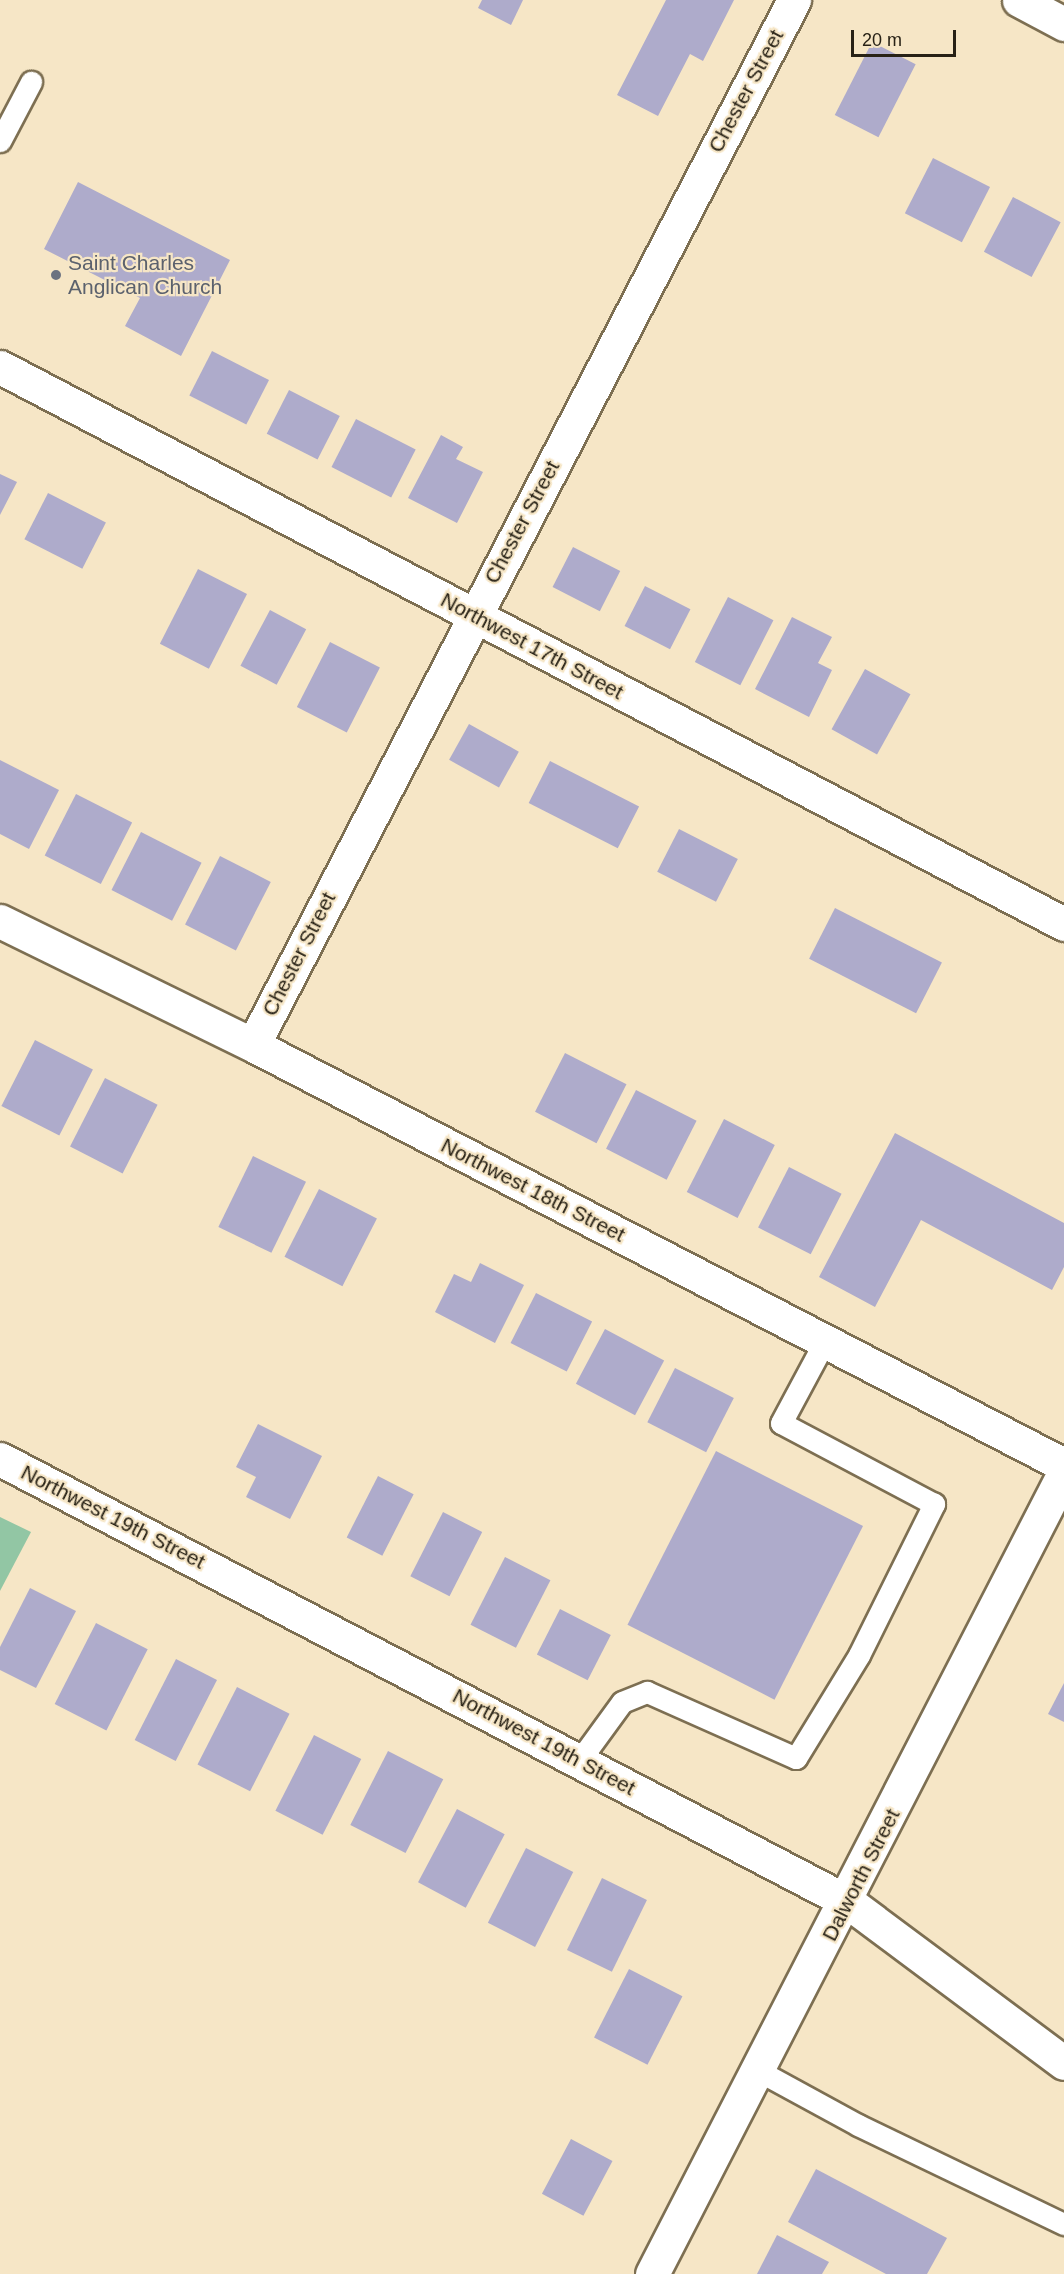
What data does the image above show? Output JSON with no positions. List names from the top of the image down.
{
  "streets": {
    "street": [
      "Chester Street",
      "Northwest 17th Street",
      "Northwest 18th Street",
      "Northwest 19th Street",
      "Dalworth Street"
    ]
  },
  "crossings": [
    ["Chester Street", "Northwest 17th Street"],
    ["Chester Street", "Northwest 18th Street"],
    ["Northwest 19th Street", "Dalworth Street"]
  ],
  "places": ["Saint Charles Anglican Church"],
  "scale_bar": "20 m"
}
